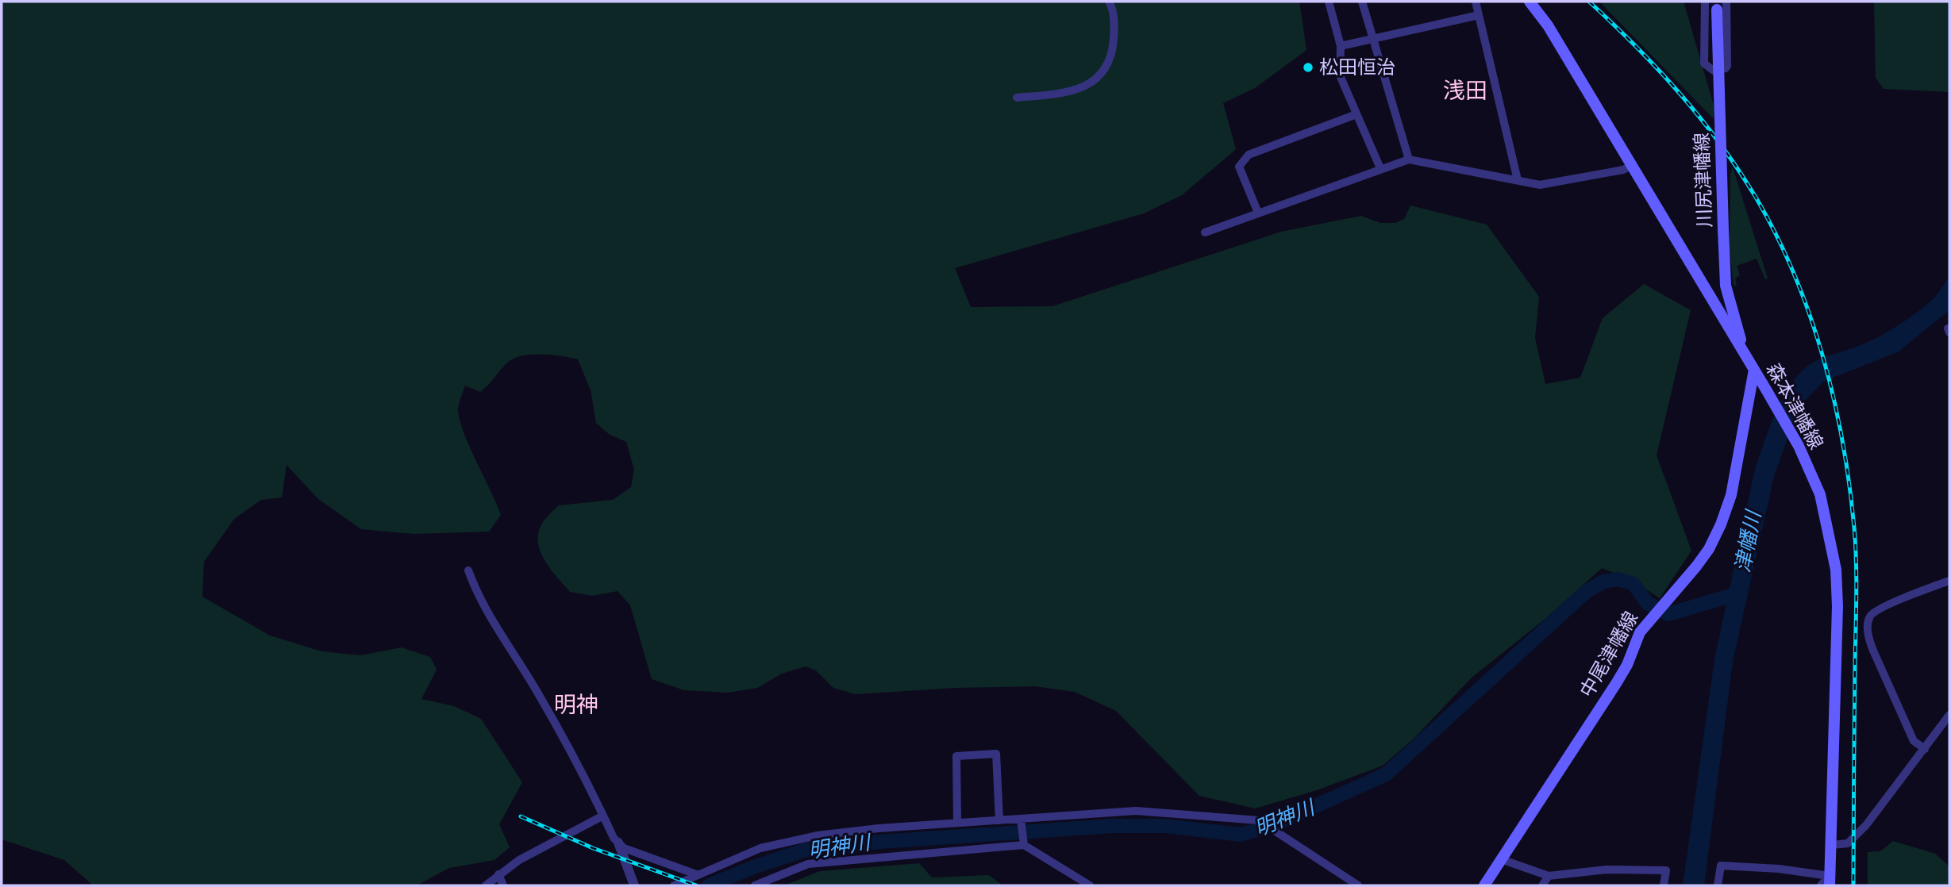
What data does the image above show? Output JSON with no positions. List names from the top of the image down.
{
  "streets": {
    "main road": ["川尻津幡線", "森本津幡線", "中尾津幡線"]
  },
  "crossings": [
    ["川尻津幡線", "森本津幡線"],
    ["森本津幡線", "中尾津幡線"]
  ],
  "districts": ["浅田", "明神"],
  "water": ["津幡川", "明神川"],
  "places": ["松田恒治"]
}
